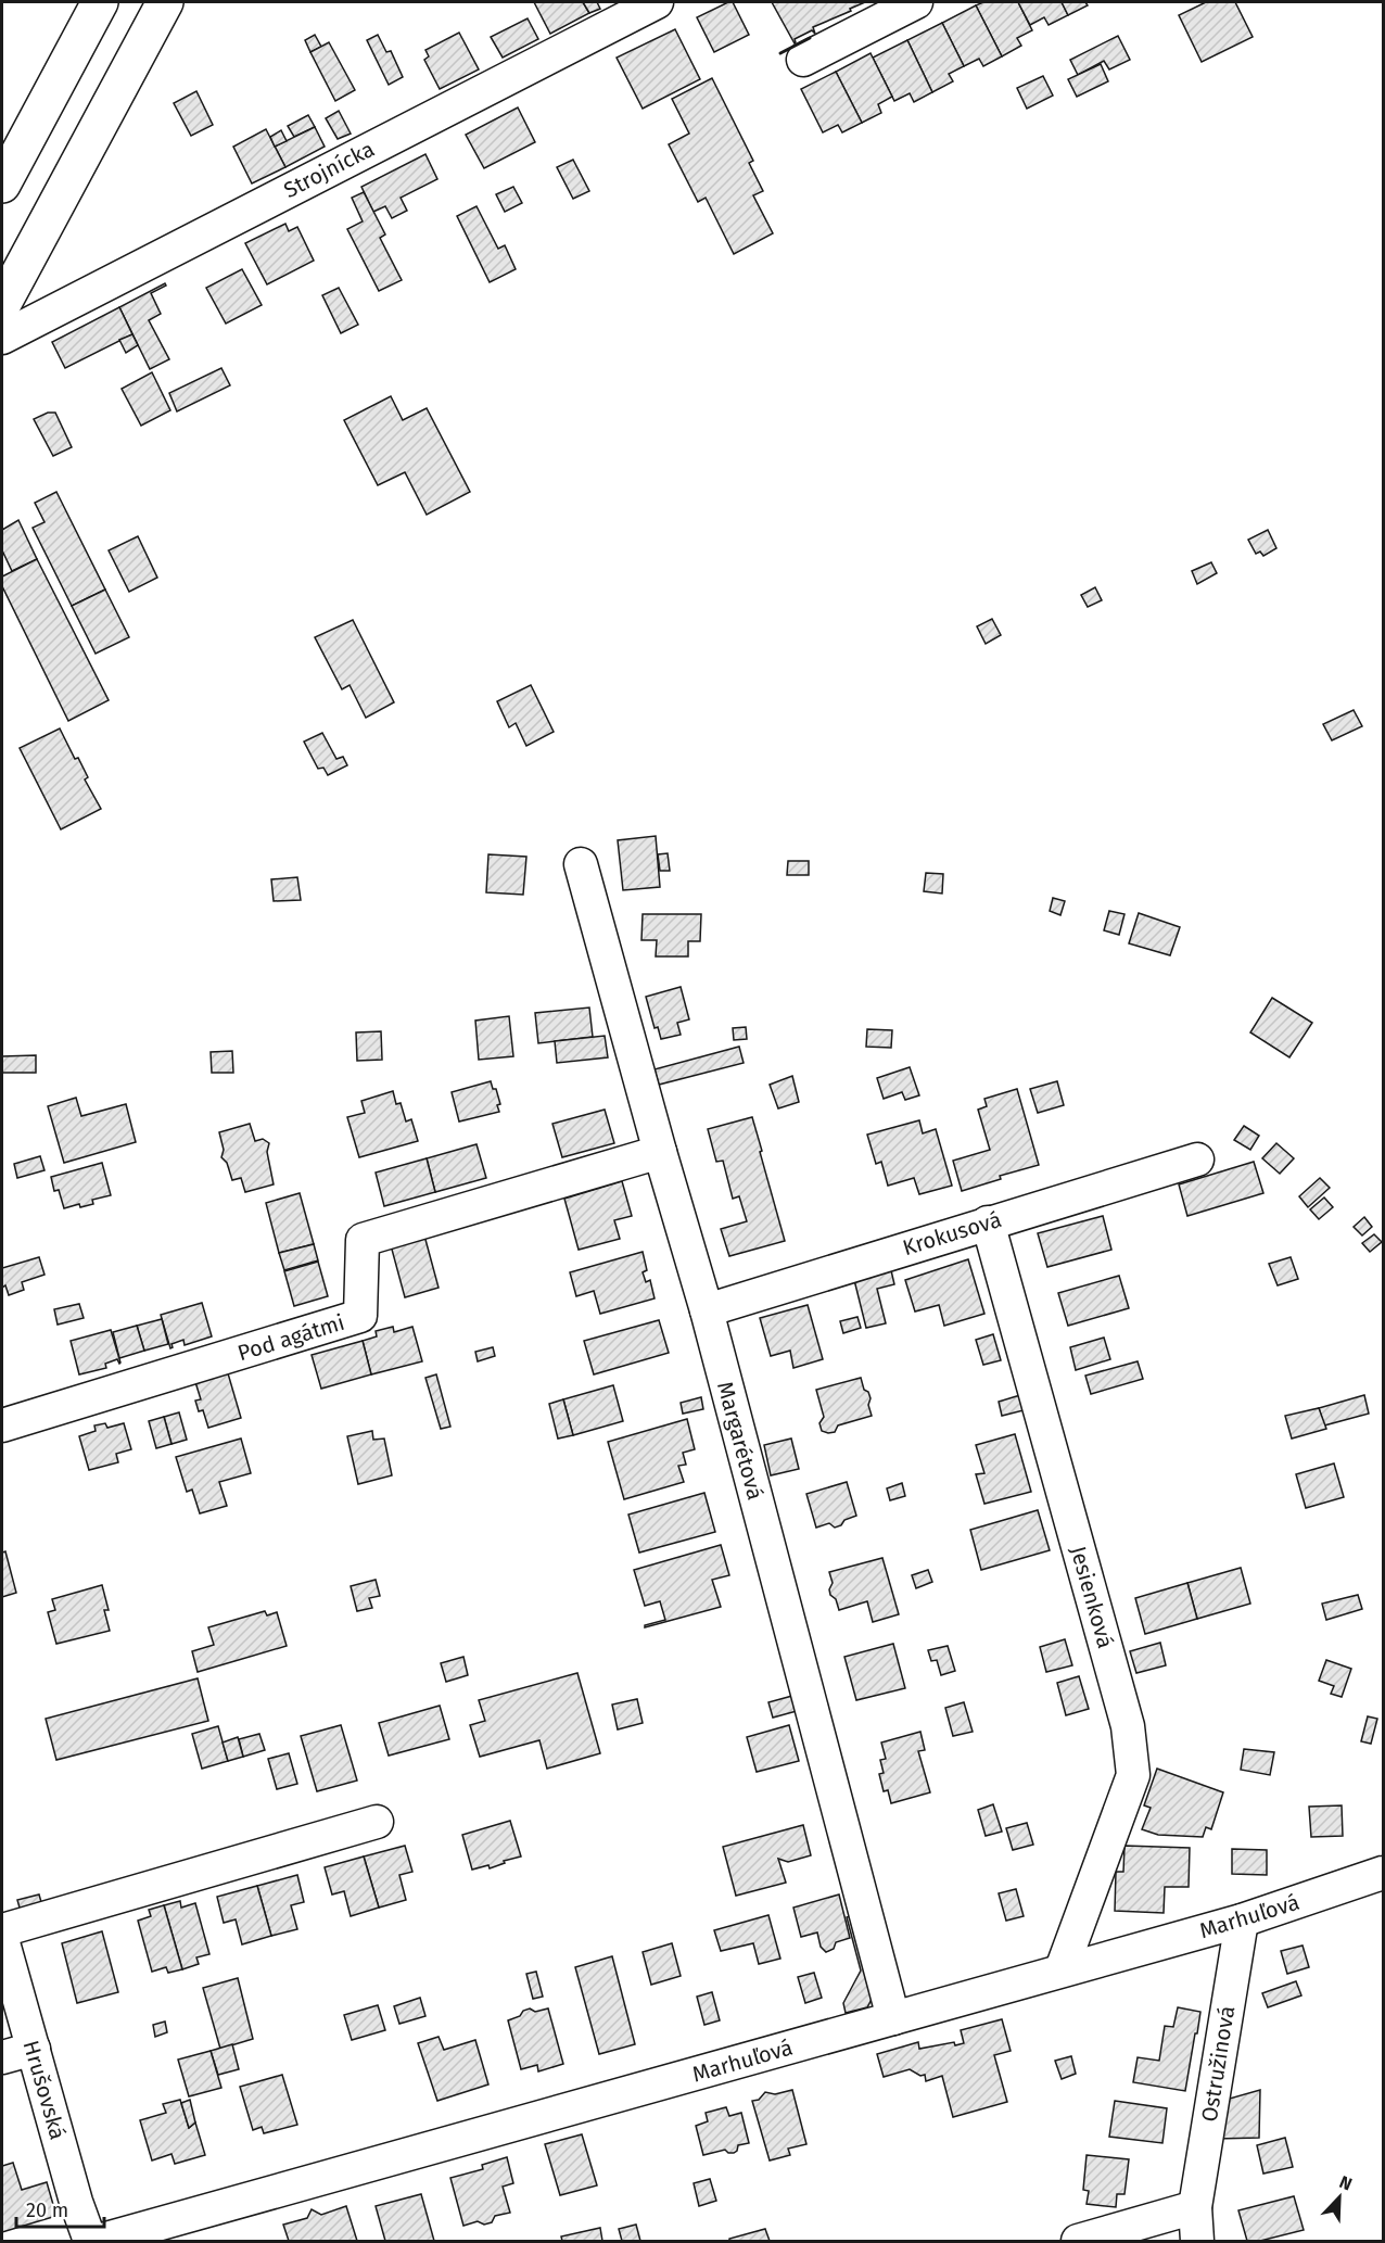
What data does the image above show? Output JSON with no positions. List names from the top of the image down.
{
  "streets": {
    "street": [
      "Strojnícka",
      "Krokusová",
      "Pod agátmi",
      "Margarétová",
      "Jesienková",
      "Marhuľová",
      "Ostružinová",
      "Hrušovská"
    ]
  },
  "crossings": [
    ["Krokusová", "Margarétová"],
    ["Krokusová", "Jesienková"],
    ["Pod agátmi", "Margarétová"],
    ["Margarétová", "Marhuľová"],
    ["Jesienková", "Marhuľová"],
    ["Marhuľová", "Ostružinová"]
  ],
  "scale_bar": "20 m",
  "north": "top right"
}
